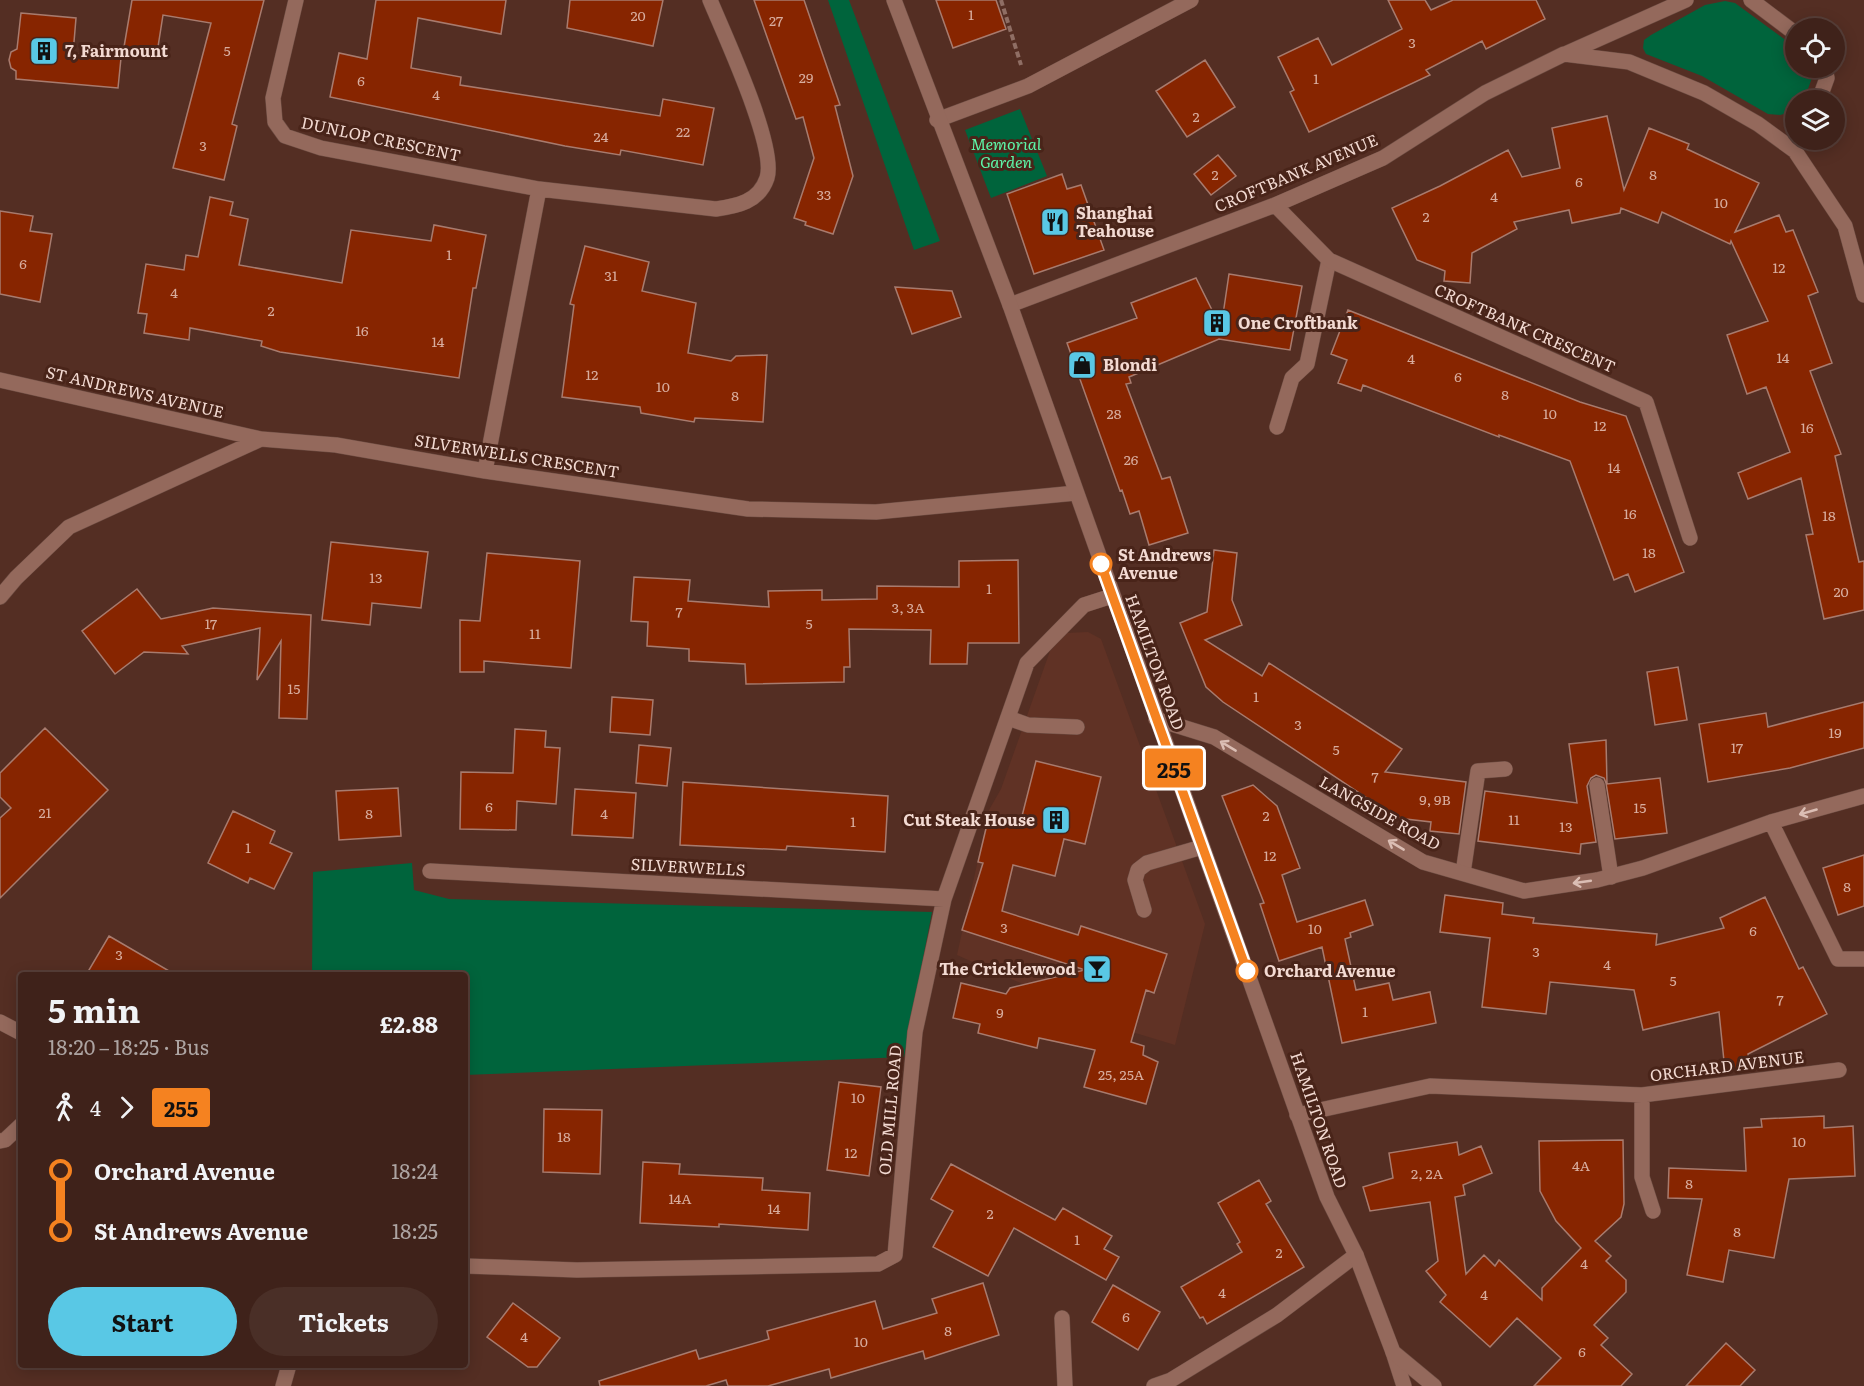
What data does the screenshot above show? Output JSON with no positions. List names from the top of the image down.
{
  "streets": {
    "street": [
      "DUNLOP CRESCENT",
      "CROFTBANK AVENUE",
      "CROFTBANK CRESCENT",
      "ST ANDREWS AVENUE",
      "SILVERWELLS CRESCENT",
      "HAMILTON ROAD",
      "LANGSIDE ROAD",
      "SILVERWELLS",
      "ORCHARD AVENUE",
      "OLD MILL ROAD"
    ]
  },
  "crossings": [
    ["CROFTBANK AVENUE", "CROFTBANK CRESCENT"],
    ["CROFTBANK AVENUE", "HAMILTON ROAD"],
    ["ST ANDREWS AVENUE", "SILVERWELLS CRESCENT"],
    ["SILVERWELLS CRESCENT", "HAMILTON ROAD"],
    ["HAMILTON ROAD", "LANGSIDE ROAD"],
    ["HAMILTON ROAD", "ORCHARD AVENUE"],
    ["HAMILTON ROAD", "OLD MILL ROAD"],
    ["SILVERWELLS", "OLD MILL ROAD"]
  ],
  "one_way": ["LANGSIDE ROAD"],
  "parks": ["Memorial Garden"],
  "places": {
    "building": ["7, Fairmount", "One Croftbank", "Cut Steak House"],
    "restaurant": ["Shanghai Teahouse"],
    "shop": ["Blondi"],
    "other": ["St Andrews Avenue", "Orchard Avenue"],
    "bar": ["The Cricklewood"]
  },
  "lines": ["bus line 255"],
  "house_numbers": [
    "1",
    "20",
    "27",
    "3",
    "5",
    "29",
    "1",
    "6",
    "4",
    "2",
    "22",
    "24",
    "3",
    "2",
    "8",
    "6",
    "33",
    "4",
    "10",
    "2",
    "1",
    "6",
    "12",
    "31",
    "4",
    "2",
    "16",
    "14",
    "14",
    "4",
    "12",
    "6",
    "10",
    "8",
    "8",
    "28",
    "10",
    "12",
    "16",
    "26",
    "14",
    "16",
    "18",
    "18",
    "13",
    "1",
    "20",
    "3, 3A",
    "7",
    "17",
    "5",
    "11",
    "15",
    "1",
    "3",
    "19",
    "17",
    "5",
    "7",
    "9, 9B",
    "6",
    "15",
    "21",
    "8",
    "4",
    "2",
    "11",
    "1",
    "13",
    "1",
    "12",
    "8",
    "3",
    "10",
    "6",
    "3",
    "3",
    "4",
    "5",
    "7",
    "1",
    "9",
    "25, 25A",
    "10",
    "18",
    "10",
    "12",
    "4A",
    "2, 2A",
    "8",
    "14A",
    "14",
    "2",
    "8",
    "1",
    "2",
    "4",
    "4",
    "4",
    "6",
    "8",
    "4",
    "10",
    "6"
  ],
  "page": {
    "on_map": "255",
    "heading": ["5 min", "18:20 – 18:25 · Bus", "£2.88"],
    "legs": ["4", "255"],
    "list": [
      {
        "name": "Orchard Avenue",
        "value": "18:24"
      },
      {
        "name": "St Andrews Avenue",
        "value": "18:25"
      }
    ],
    "buttons": ["Start", "Tickets"]
  }
}
